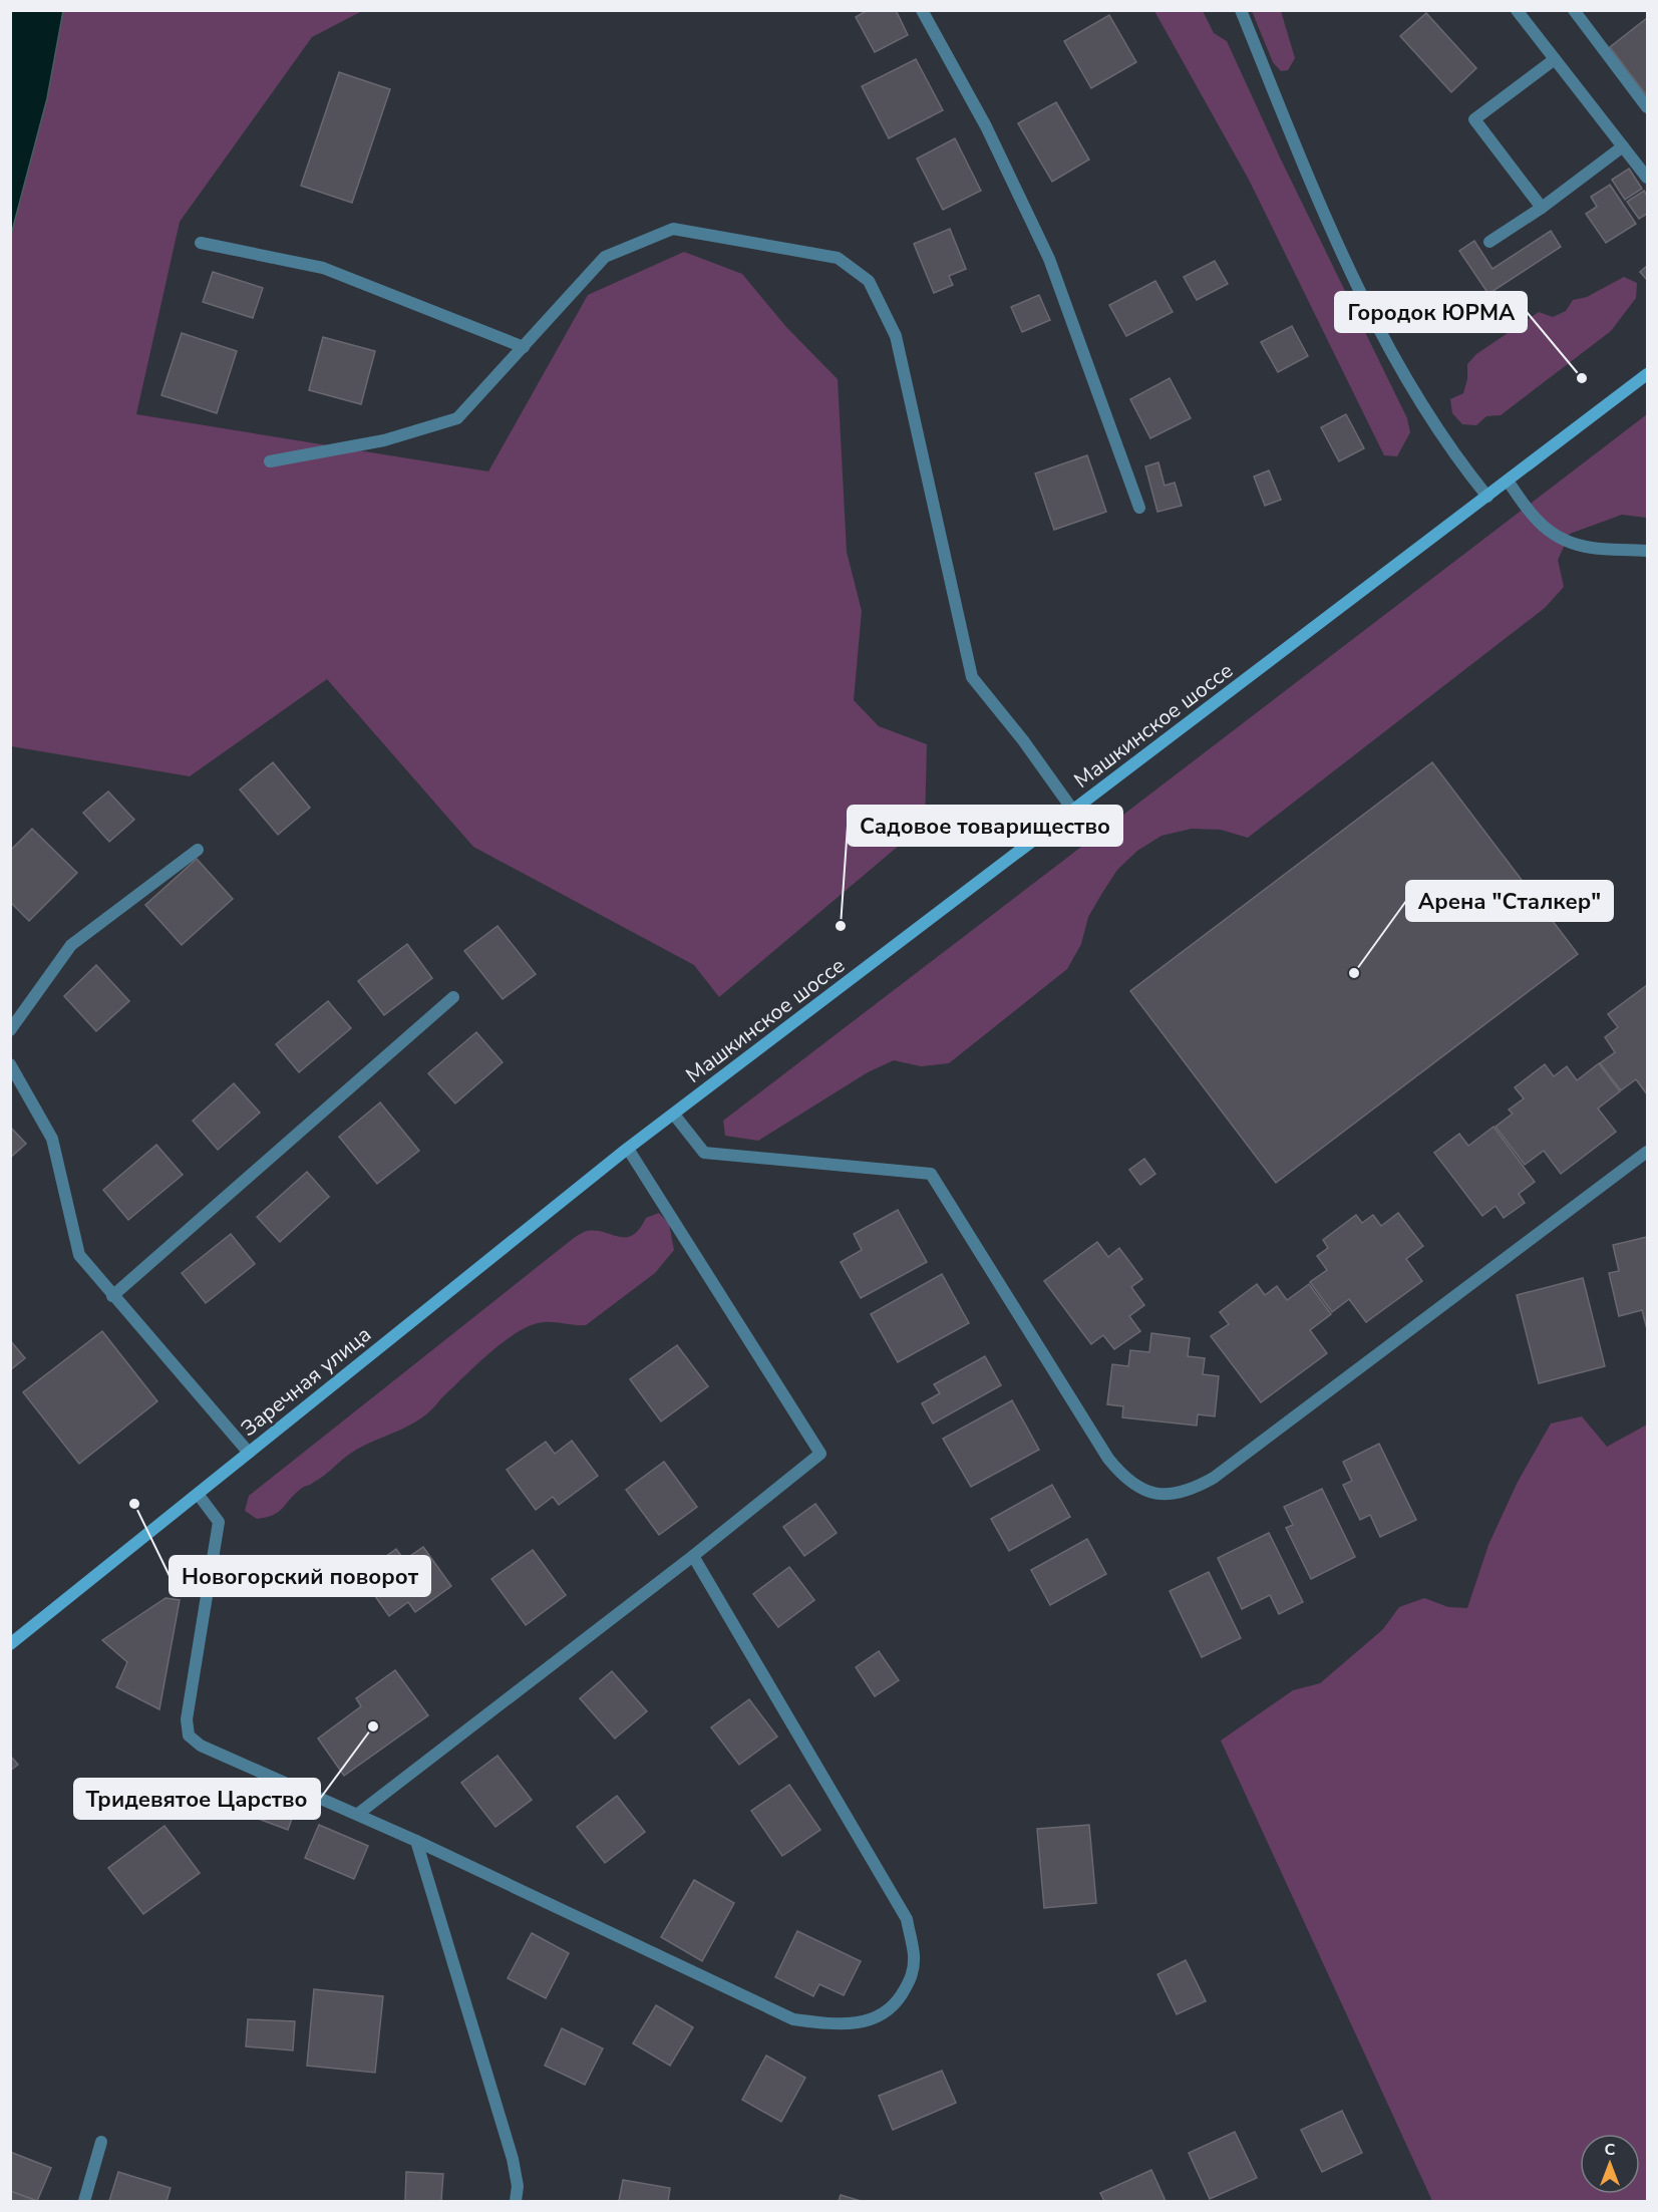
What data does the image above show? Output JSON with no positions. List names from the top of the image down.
{
  "streets": {
    "main road": ["Машкинское шоссе", "Заречная улица"]
  },
  "crossings": [
    ["Машкинское шоссе", "Заречная улица"]
  ],
  "places": [
    "Городок ЮРМА",
    "Садовое товарищество",
    "Арена \"Сталкер\"",
    "Новогорский поворот",
    "Тридевятое Царство"
  ],
  "north": "top"
}
